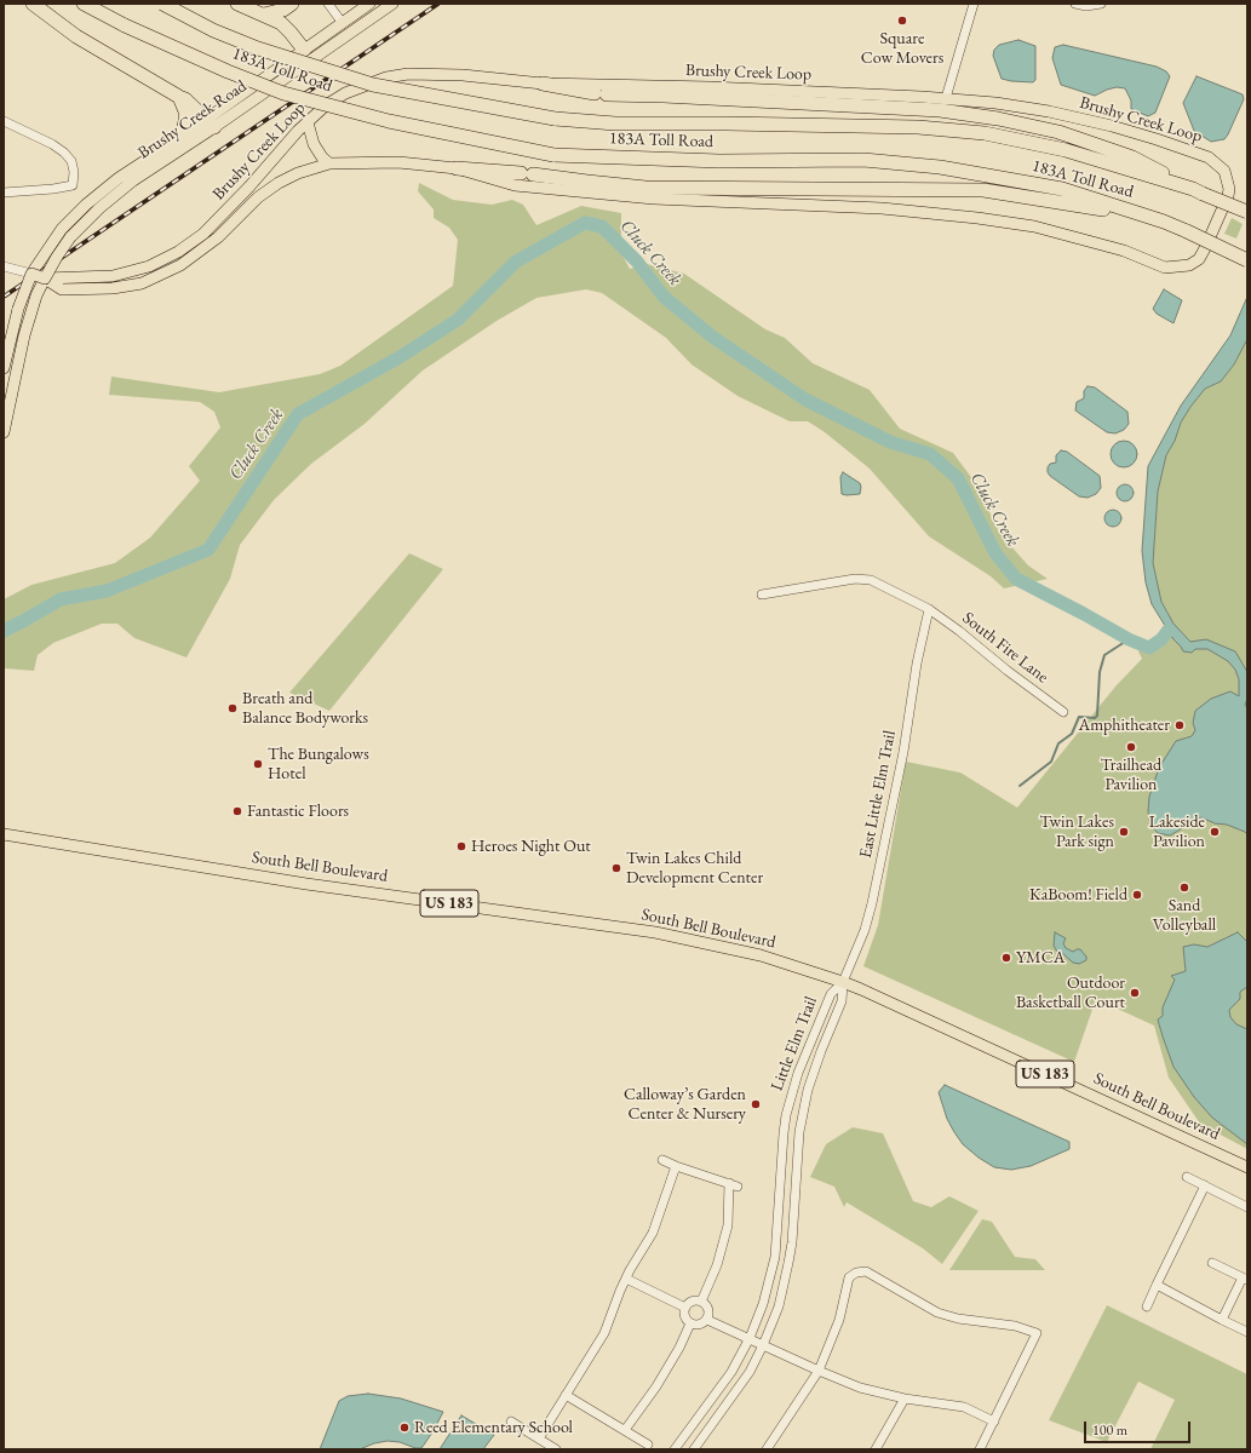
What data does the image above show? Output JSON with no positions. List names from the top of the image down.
{
  "streets": {
    "highway": ["183A Toll Road"],
    "main road": [
      "Brushy Creek Loop",
      "Brushy Creek Road",
      "South Bell Boulevard",
      "US 183"
    ],
    "street": ["South Fire Lane", "East Little Elm Trail", "Little Elm Trail"]
  },
  "crossings": [
    ["Brushy Creek Loop", "Brushy Creek Road"],
    ["South Fire Lane", "East Little Elm Trail"],
    ["East Little Elm Trail", "South Bell Boulevard"],
    ["East Little Elm Trail", "Little Elm Trail"],
    ["South Bell Boulevard", "Little Elm Trail"]
  ],
  "water": ["Cluck Creek"],
  "places": [
    "Square Cow Movers",
    "Breath and Balance Bodyworks",
    "Amphitheater",
    "Trailhead Pavilion",
    "The Bungalows Hotel",
    "Fantastic Floors",
    "Twin Lakes Park sign",
    "Lakeside Pavilion",
    "Heroes Night Out",
    "Twin Lakes Child Development Center",
    "Sand Volleyball",
    "KaBoom! Field",
    "YMCA",
    "Outdoor Basketball Court",
    "Calloway’s Garden Center & Nursery",
    "Reed Elementary School"
  ],
  "scale_bar": "100 m"
}
